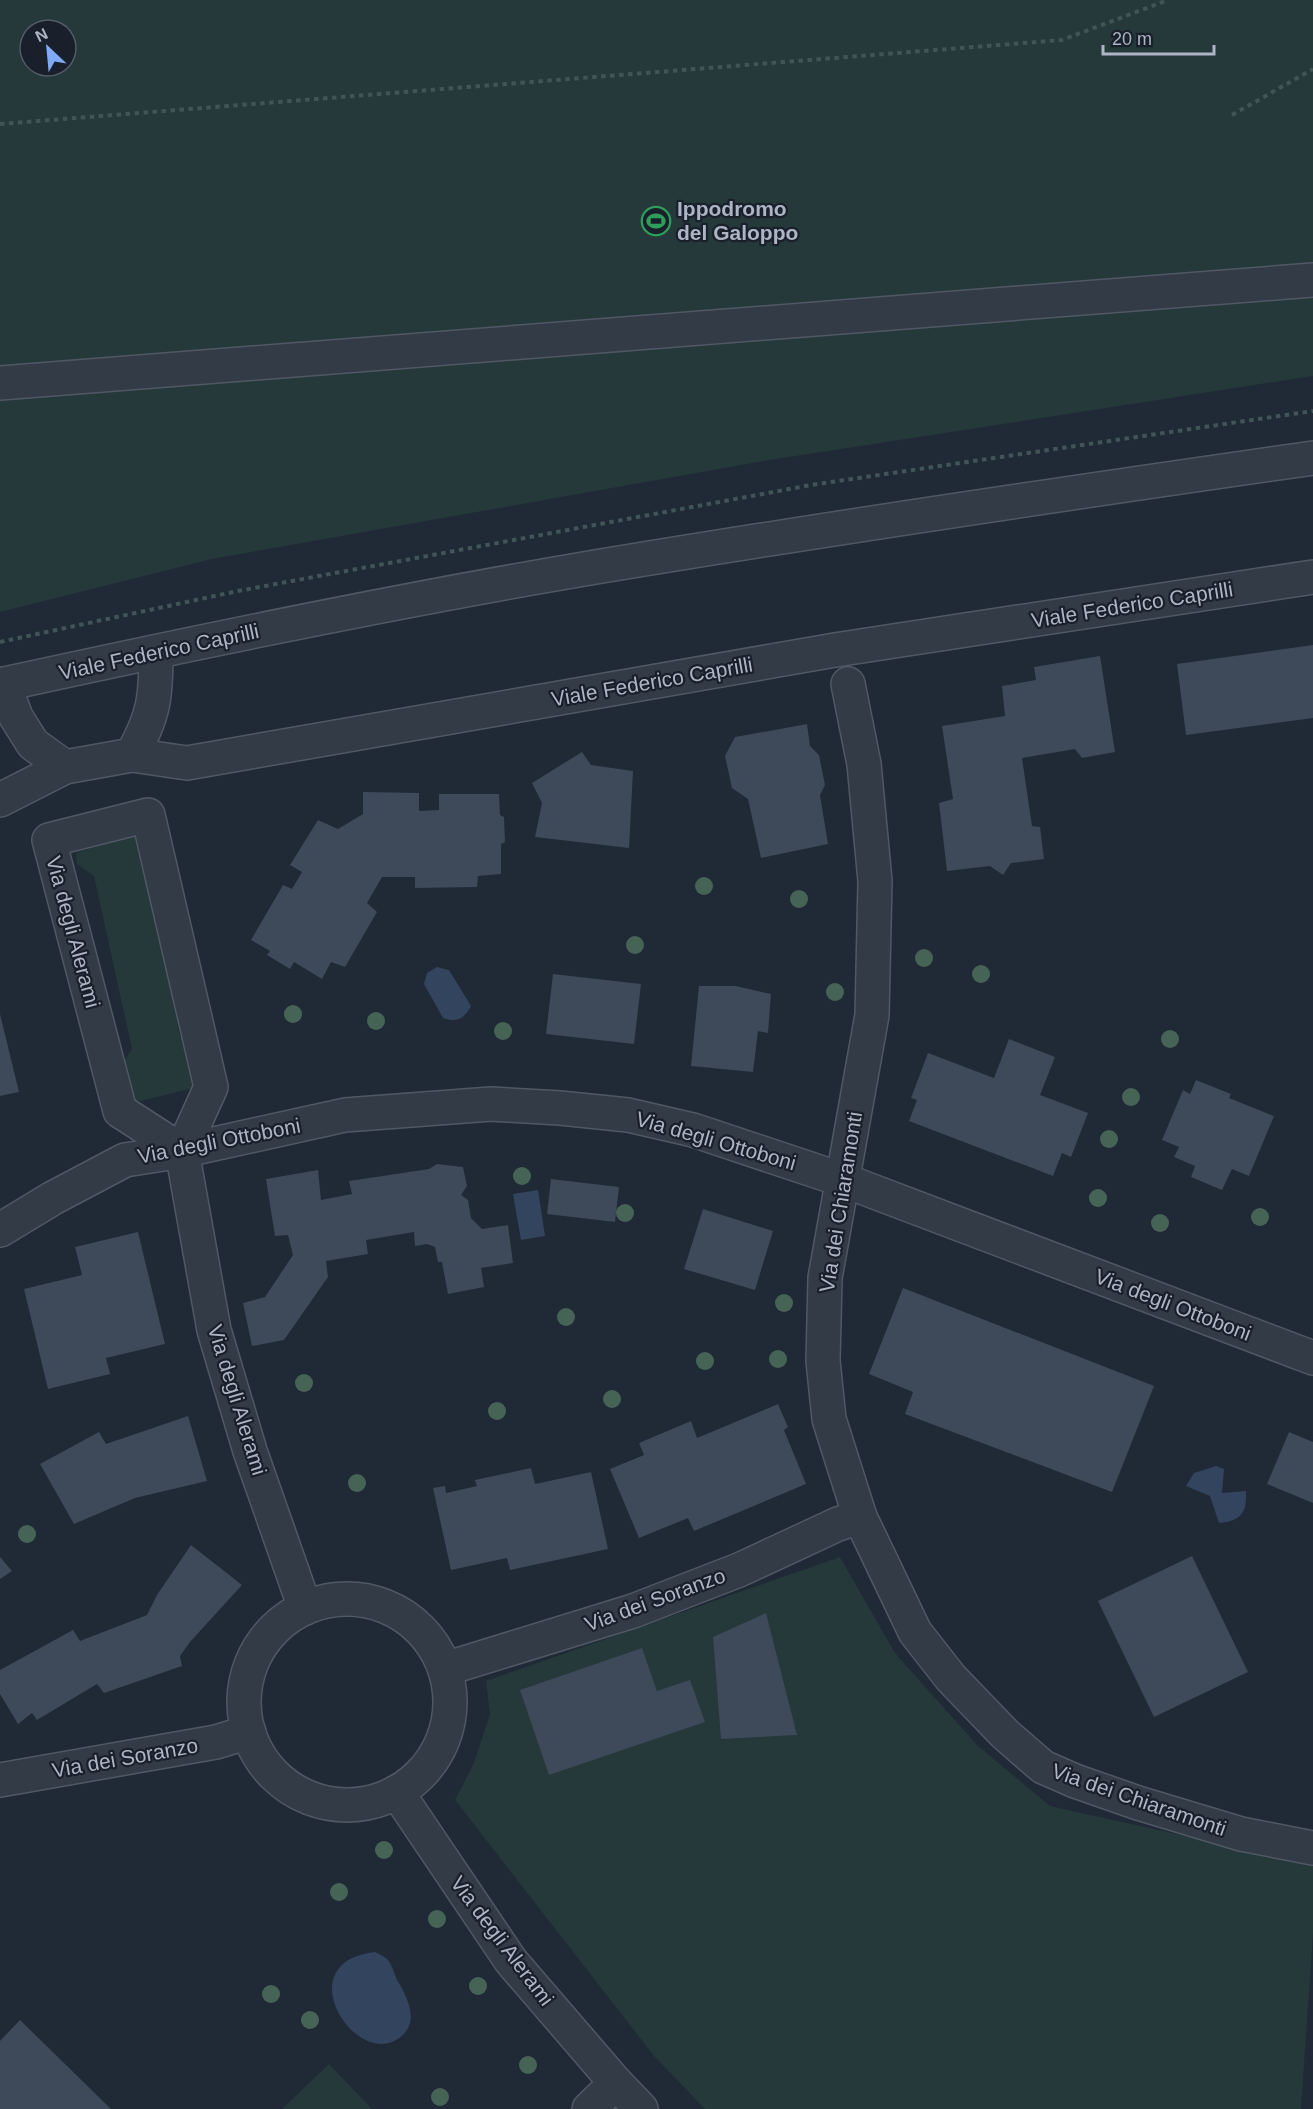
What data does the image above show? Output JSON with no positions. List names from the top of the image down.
{
  "streets": {
    "street": [
      "Viale Federico Caprilli",
      "Via degli Alerami",
      "Via degli Ottoboni",
      "Via dei Chiaramonti",
      "Via dei Soranzo"
    ]
  },
  "crossings": [
    ["Via degli Alerami", "Via degli Ottoboni"],
    ["Via degli Alerami", "Via dei Soranzo"],
    ["Via degli Ottoboni", "Via dei Chiaramonti"],
    ["Via dei Chiaramonti", "Via dei Soranzo"]
  ],
  "places": {
    "sports": ["Ippodromo del Galoppo"]
  },
  "scale_bar": "20 m",
  "north": "top left"
}
